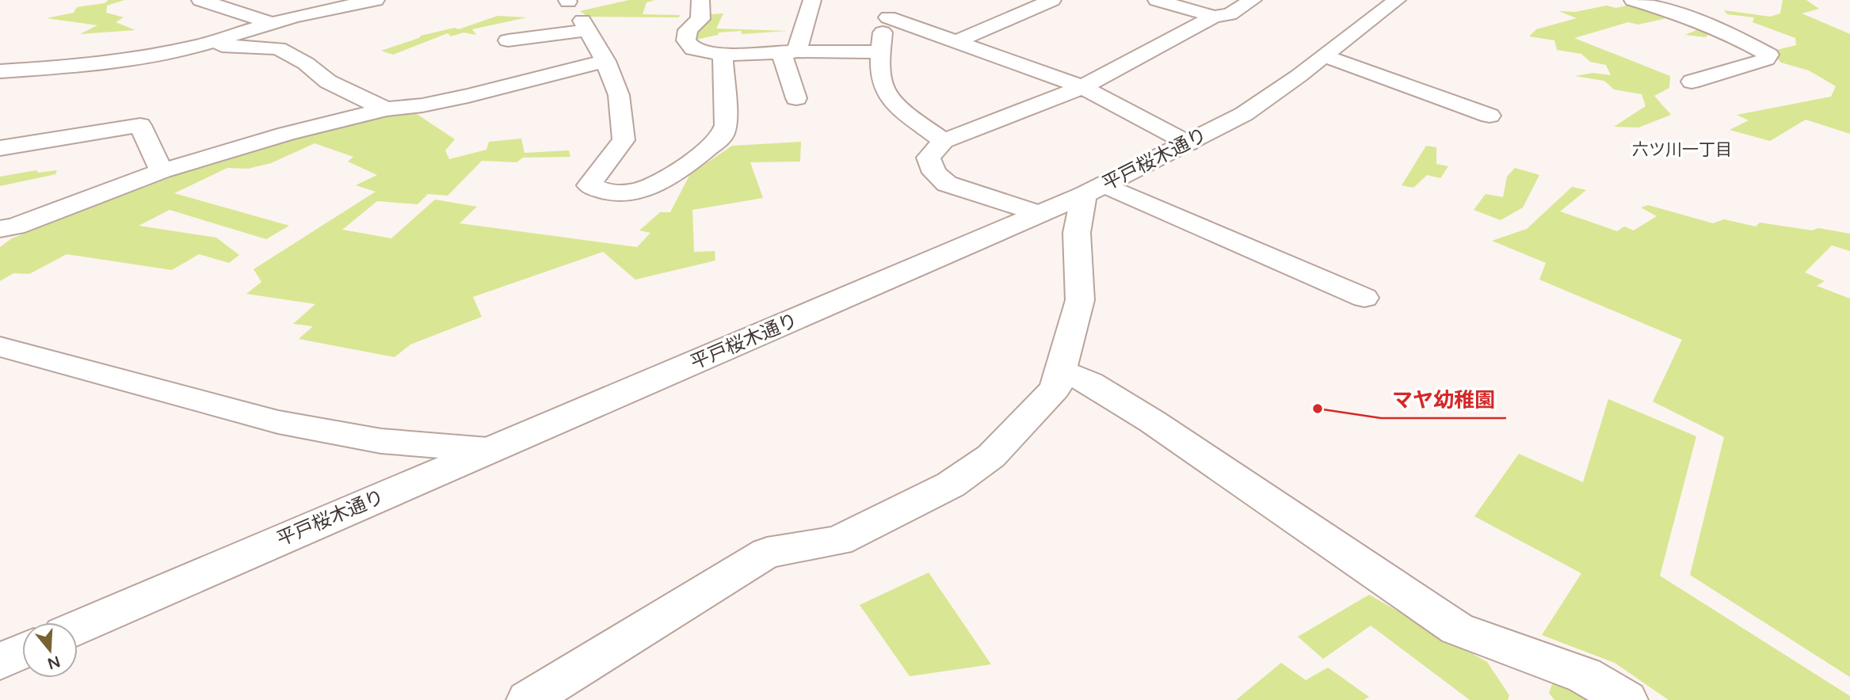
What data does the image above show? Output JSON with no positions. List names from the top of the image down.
{
  "streets": {
    "street": ["平戸桜木通り"]
  },
  "districts": ["六ツ川一丁目"],
  "places": ["マヤ幼稚園"],
  "north": "bottom"
}
